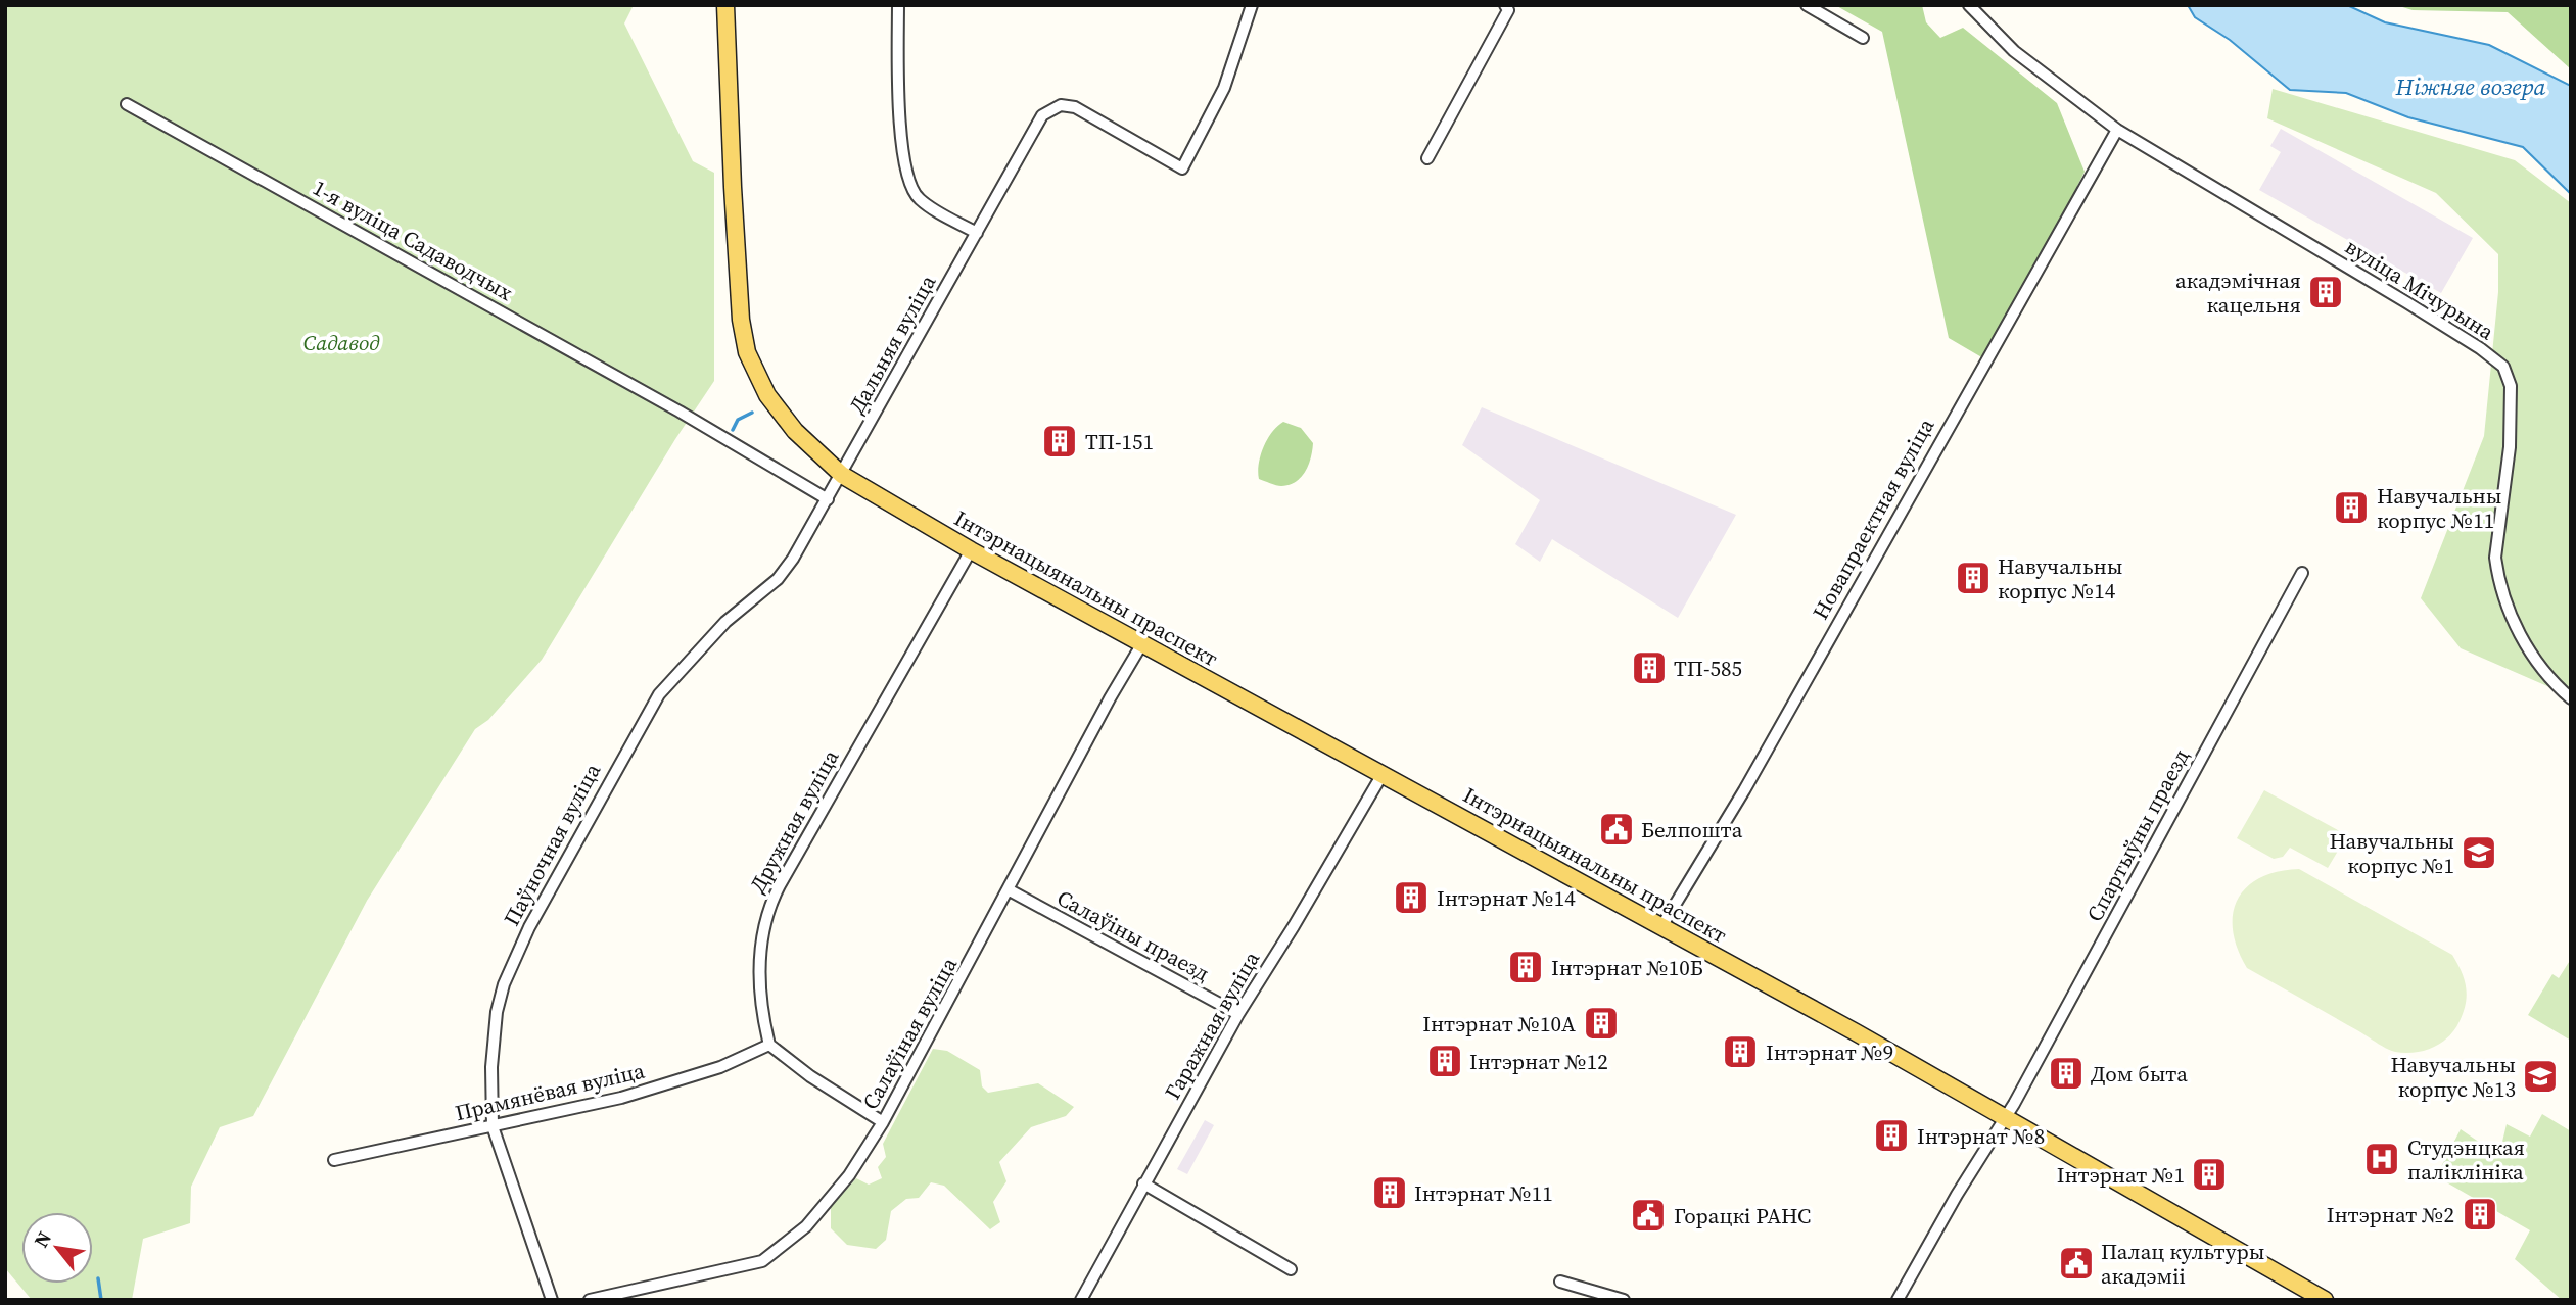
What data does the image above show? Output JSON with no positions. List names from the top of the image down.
{
  "streets": {
    "main road": ["Інтэрнацыянальны праспект"],
    "street": [
      "1-я вуліца Садаводчых",
      "вуліца Мічурына",
      "Дальняя вуліца",
      "Новапраектная вуліца",
      "Дружная вуліца",
      "Спартыўны праезд",
      "Паўночная вуліца",
      "Салаўіны праезд",
      "Гаражная вуліца",
      "Салаўіная вуліца",
      "Прамянёвая вуліца"
    ]
  },
  "crossings": [
    ["1-я вуліца Садаводчых", "Паўночная вуліца"],
    ["вуліца Мічурына", "Новапраектная вуліца"],
    ["Дальняя вуліца", "Інтэрнацыянальны праспект"],
    ["Дальняя вуліца", "Паўночная вуліца"],
    ["Новапраектная вуліца", "Інтэрнацыянальны праспект"],
    ["Інтэрнацыянальны праспект", "Дружная вуліца"],
    ["Інтэрнацыянальны праспект", "Спартыўны праезд"],
    ["Інтэрнацыянальны праспект", "Паўночная вуліца"],
    ["Інтэрнацыянальны праспект", "Гаражная вуліца"],
    ["Інтэрнацыянальны праспект", "Салаўіная вуліца"],
    ["Дружная вуліца", "Прамянёвая вуліца"],
    ["Паўночная вуліца", "Прамянёвая вуліца"],
    ["Салаўіны праезд", "Гаражная вуліца"],
    ["Салаўіны праезд", "Салаўіная вуліца"]
  ],
  "water": ["Ніжняе возера"],
  "parks": ["Садавод"],
  "places": {
    "building": [
      "акадэмічная кацельня",
      "ТП-151",
      "Навучальны корпус №11",
      "Навучальны корпус №14",
      "ТП-585",
      "Інтэрнат №14",
      "Інтэрнат №10Б",
      "Інтэрнат №10А",
      "Інтэрнат №9",
      "Інтэрнат №12",
      "Дом быта",
      "Інтэрнат №8",
      "Інтэрнат №1",
      "Інтэрнат №11",
      "Інтэрнат №2"
    ],
    "public building": ["Белпошта", "Горацкі РАНС", "Палац культуры акадэміі"],
    "school or university": ["Навучальны корпус №1", "Навучальны корпус №13"],
    "hospital": ["Студэнцкая паліклініка"]
  },
  "north": "top left"
}
